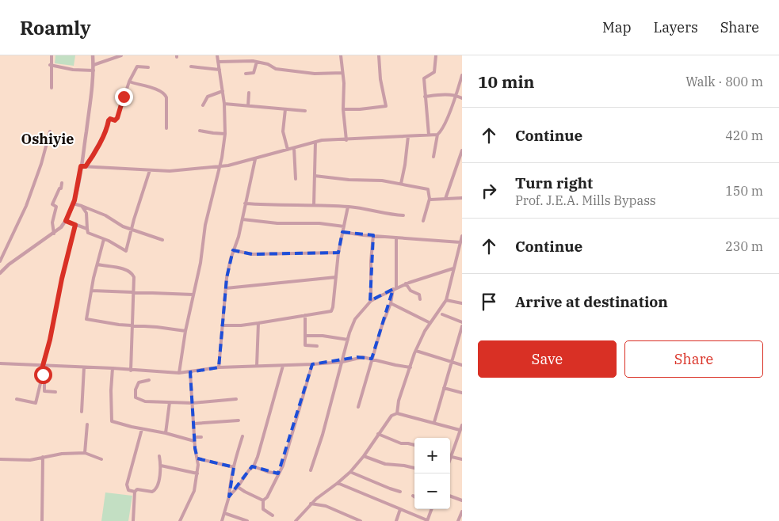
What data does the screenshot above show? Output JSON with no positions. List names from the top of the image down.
{
  "districts": ["Oshiyie"],
  "page": {
    "header": "Roamly",
    "nav": ["Map", "Layers", "Share"],
    "heading": ["10 min", "Walk · 800 m"],
    "list": [
      ["Continue", "420 m"],
      ["Turn right", "Prof. J.E.A. Mills Bypass", "150 m"],
      ["Continue", "230 m"],
      "Arrive at destination"
    ],
    "buttons": ["Save", "Share"],
    "map_buttons": ["+", "−"]
  }
}
